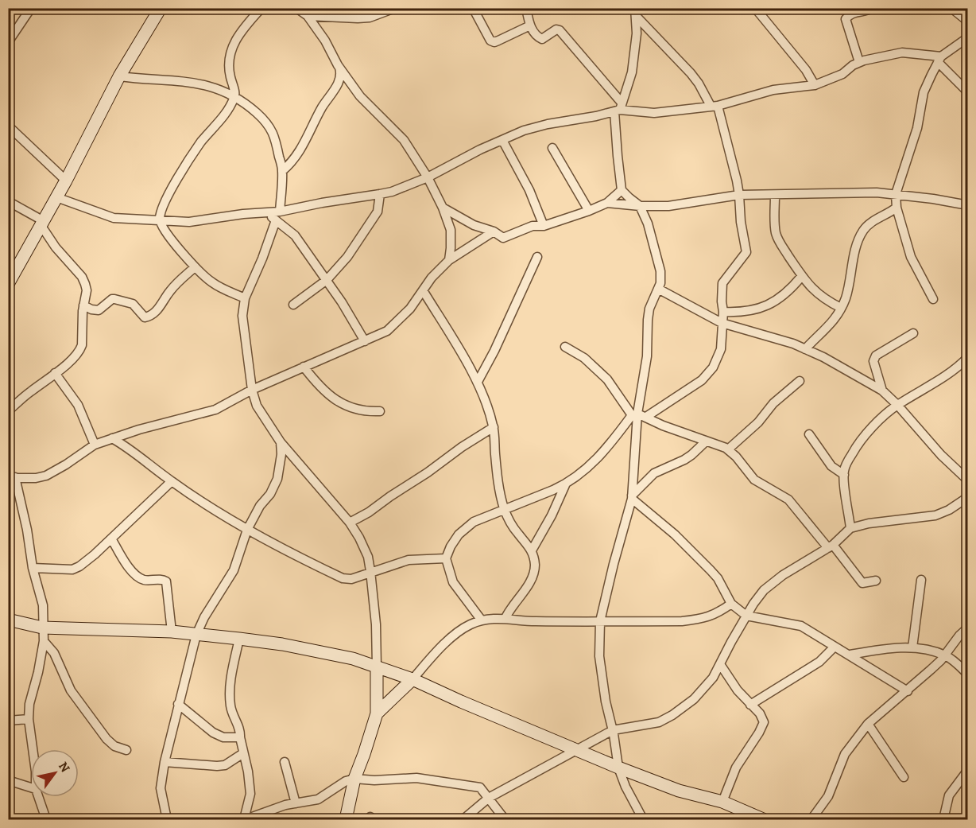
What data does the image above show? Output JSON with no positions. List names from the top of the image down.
{
  "north": "top right"
}
